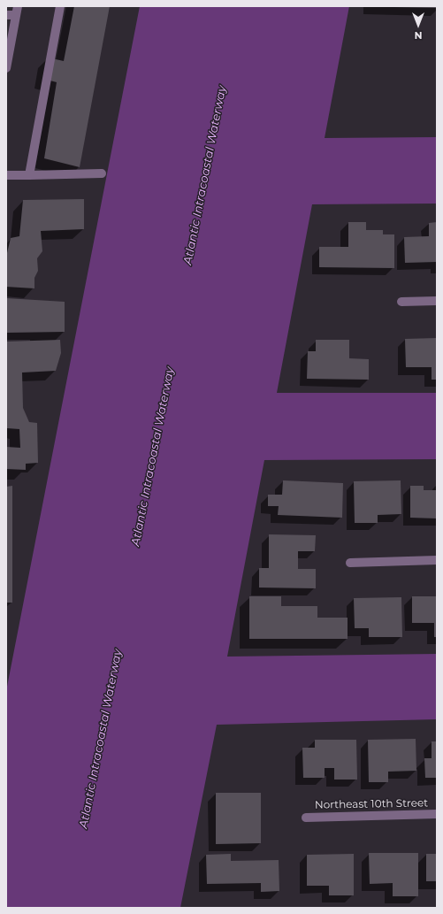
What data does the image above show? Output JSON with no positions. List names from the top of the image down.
{
  "streets": {
    "street": ["Northeast 10th Street"]
  },
  "water": ["Atlantic Intracoastal Waterway"],
  "north": "bottom"
}
